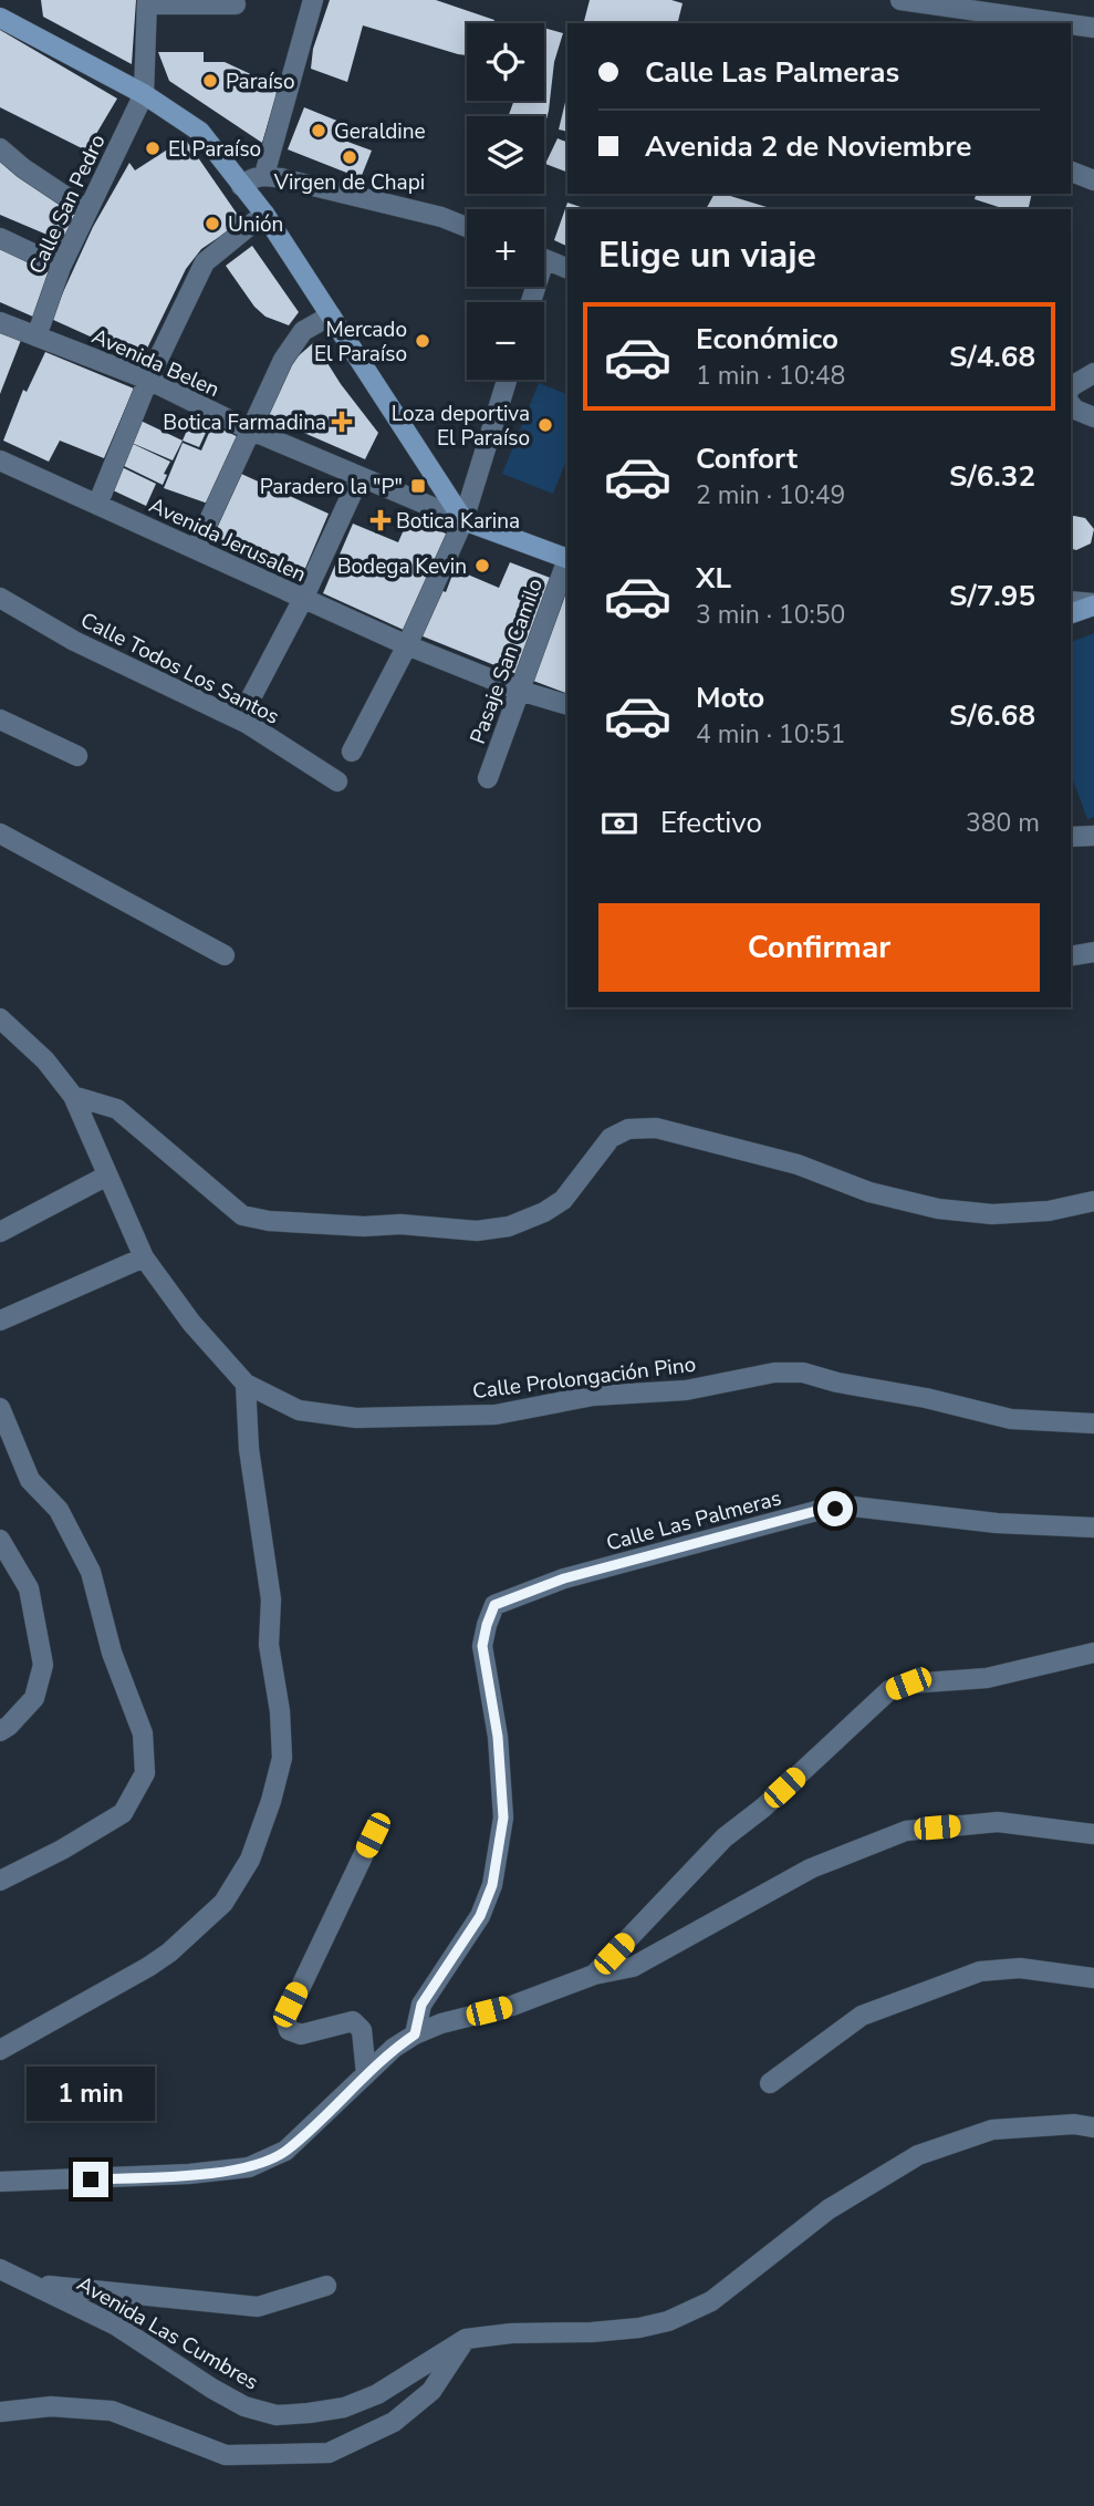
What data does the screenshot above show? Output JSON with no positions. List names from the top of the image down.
{
  "streets": {
    "street": [
      "Calle San Pedro",
      "Avenida Belen",
      "Avenida Jerusalen",
      "Pasaje San Camilo",
      "Calle Todos Los Santos",
      "Calle Prolongación Pino",
      "Calle Las Palmeras",
      "Avenida Las Cumbres"
    ]
  },
  "crossings": [
    ["Calle San Pedro", "Avenida Belen"],
    ["Avenida Jerusalen", "Pasaje San Camilo"]
  ],
  "places": {
    "other": [
      "Paraíso",
      "Geraldine",
      "El Paraíso",
      "Virgen de Chapi",
      "Unión",
      "Mercado El Paraíso",
      "Loza deportiva El Paraíso",
      "Bodega Kevin"
    ],
    "health": ["Botica Farmadina", "Botica Karina"],
    "transit": ["Paradero la \"P\""]
  },
  "page": {
    "map_buttons": ["+", "−"],
    "banner": ["Calle Las Palmeras", "Avenida 2 de Noviembre"],
    "heading": "Elige un viaje",
    "list": [
      {
        "name": "Económico",
        "note": "1 min · 10:48",
        "value": "S/4.68"
      },
      {
        "name": "Confort",
        "note": "2 min · 10:49",
        "value": "S/6.32"
      },
      {
        "name": "XL",
        "note": "3 min · 10:50",
        "value": "S/7.95"
      },
      {
        "name": "Moto",
        "note": "4 min · 10:51",
        "value": "S/6.68"
      }
    ],
    "pay": ["Efectivo", "380 m"],
    "buttons": "Confirmar",
    "bubble": "1 min"
  }
}
